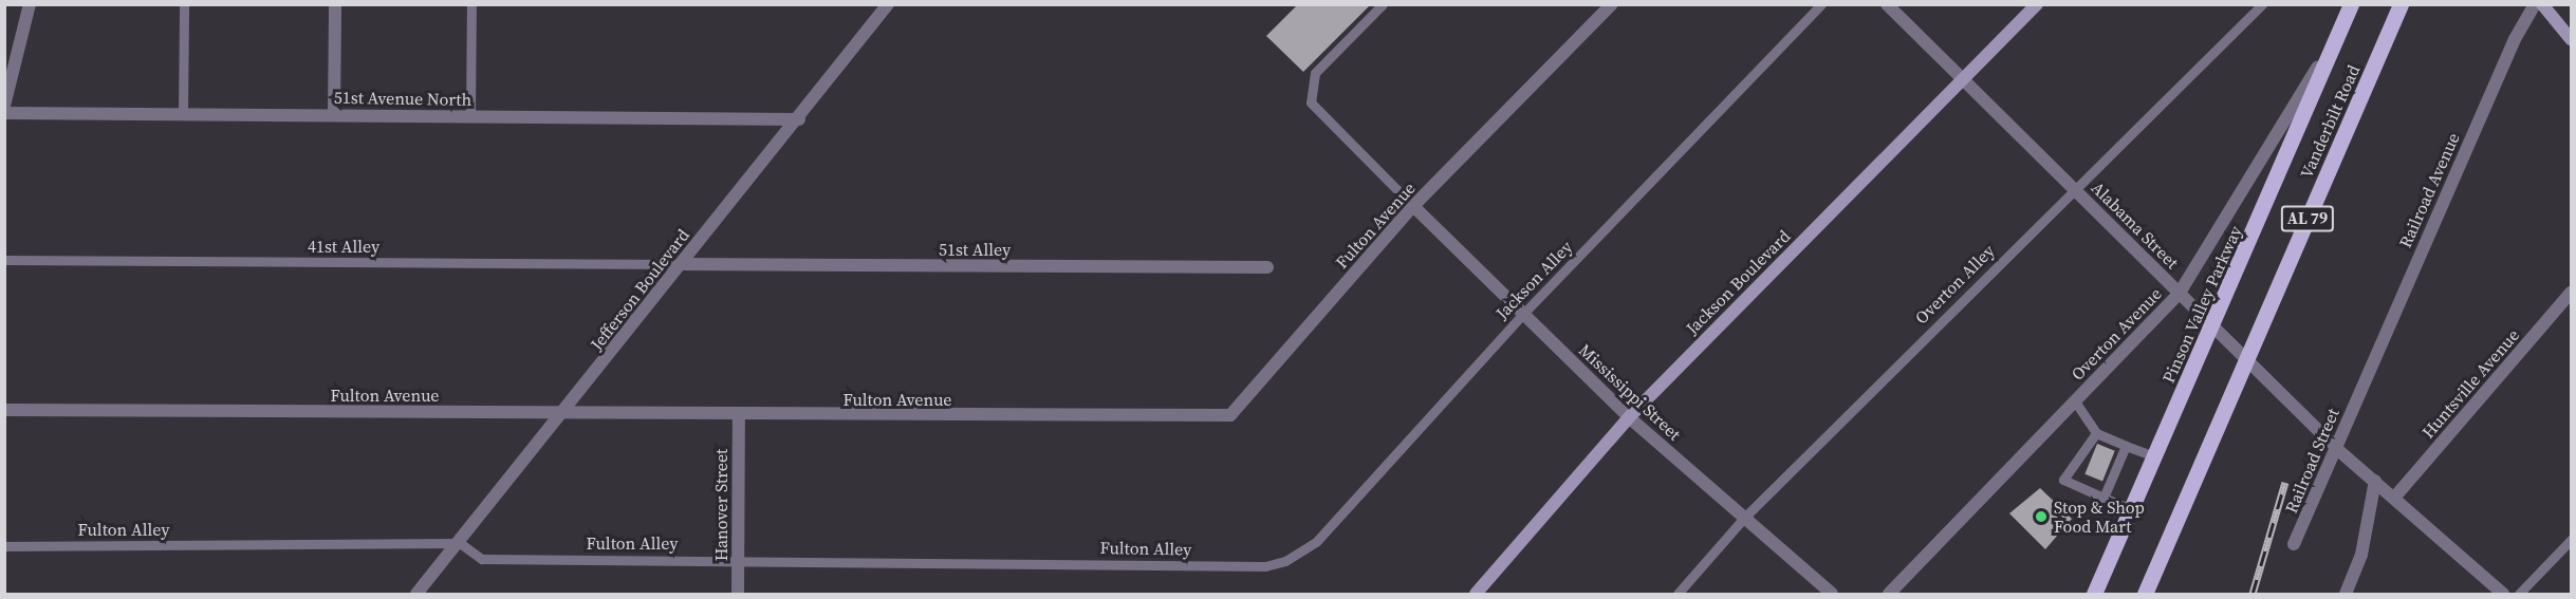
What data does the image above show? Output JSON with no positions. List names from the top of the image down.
{
  "streets": {
    "main road": ["Vanderbilt Road", "AL 79", "Pinson Valley Parkway"],
    "street": [
      "51st Avenue North",
      "Railroad Avenue",
      "Fulton Avenue",
      "Alabama Street",
      "51st Alley",
      "Jackson Boulevard",
      "Jefferson Boulevard",
      "Overton Avenue",
      "Huntsville Avenue",
      "Mississippi Street",
      "Railroad Street",
      "Hanover Street"
    ],
    "lane": [
      "41st Alley",
      "Jackson Alley",
      "Overton Alley",
      "Fulton Alley"
    ]
  },
  "crossings": [
    ["51st Avenue North", "Jefferson Boulevard"],
    ["Vanderbilt Road", "AL 79"],
    ["Vanderbilt Road", "Alabama Street"],
    ["Railroad Avenue", "Railroad Street"],
    ["AL 79", "Alabama Street"],
    ["AL 79", "Pinson Valley Parkway"],
    ["AL 79", "Overton Avenue"],
    ["Fulton Avenue", "Jefferson Boulevard"],
    ["Fulton Avenue", "Mississippi Street"],
    ["Fulton Avenue", "Hanover Street"],
    ["Alabama Street", "Jackson Boulevard"],
    ["Alabama Street", "Overton Alley"],
    ["Alabama Street", "Pinson Valley Parkway"],
    ["Alabama Street", "Overton Avenue"],
    ["Alabama Street", "Huntsville Avenue"],
    ["Alabama Street", "Railroad Street"],
    ["41st Alley", "51st Alley"],
    ["41st Alley", "Jefferson Boulevard"],
    ["51st Alley", "Jefferson Boulevard"],
    ["Jackson Alley", "Mississippi Street"],
    ["Jackson Alley", "Fulton Alley"],
    ["Jackson Boulevard", "Mississippi Street"],
    ["Overton Alley", "Mississippi Street"],
    ["Jefferson Boulevard", "Fulton Alley"],
    ["Pinson Valley Parkway", "Overton Avenue"],
    ["Hanover Street", "Fulton Alley"]
  ],
  "places": ["Stop & Shop Food Mart"]
}
